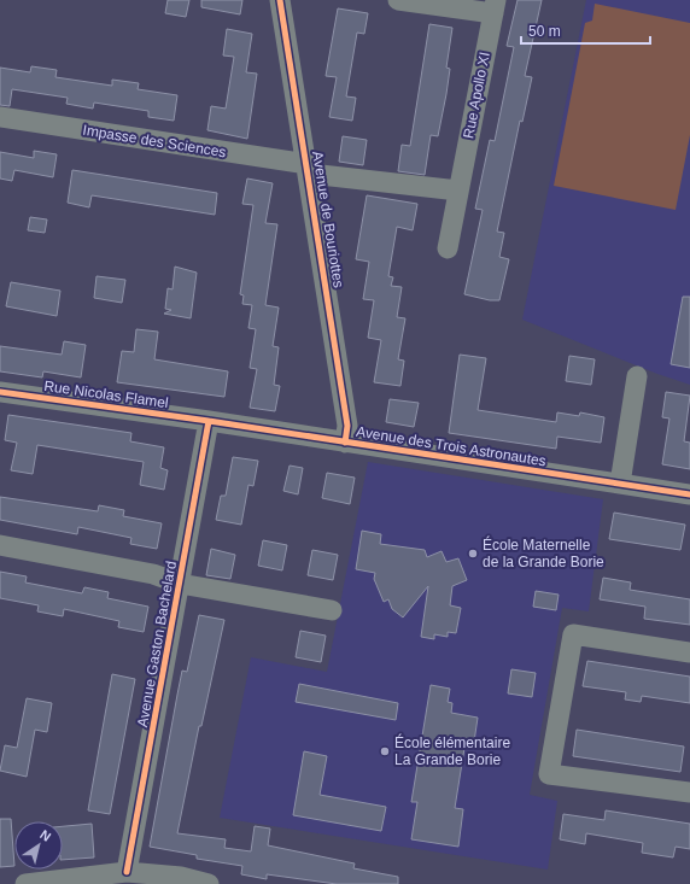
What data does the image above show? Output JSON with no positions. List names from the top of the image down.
{
  "streets": {
    "street": [
      "Rue Apollo XI",
      "Impasse des Sciences",
      "Avenue de Bouriottes",
      "Rue Nicolas Flamel",
      "Avenue des Trois Astronautes",
      "Avenue Gaston Bachelard"
    ]
  },
  "crossings": [
    ["Impasse des Sciences", "Avenue de Bouriottes"],
    ["Avenue de Bouriottes", "Avenue des Trois Astronautes"],
    ["Rue Nicolas Flamel", "Avenue des Trois Astronautes"],
    ["Rue Nicolas Flamel", "Avenue Gaston Bachelard"],
    ["Avenue des Trois Astronautes", "Avenue Gaston Bachelard"]
  ],
  "places": ["École Maternelle de la Grande Borie", "École élémentaire La Grande Borie"],
  "scale_bar": "50 m",
  "north": "top right"
}
